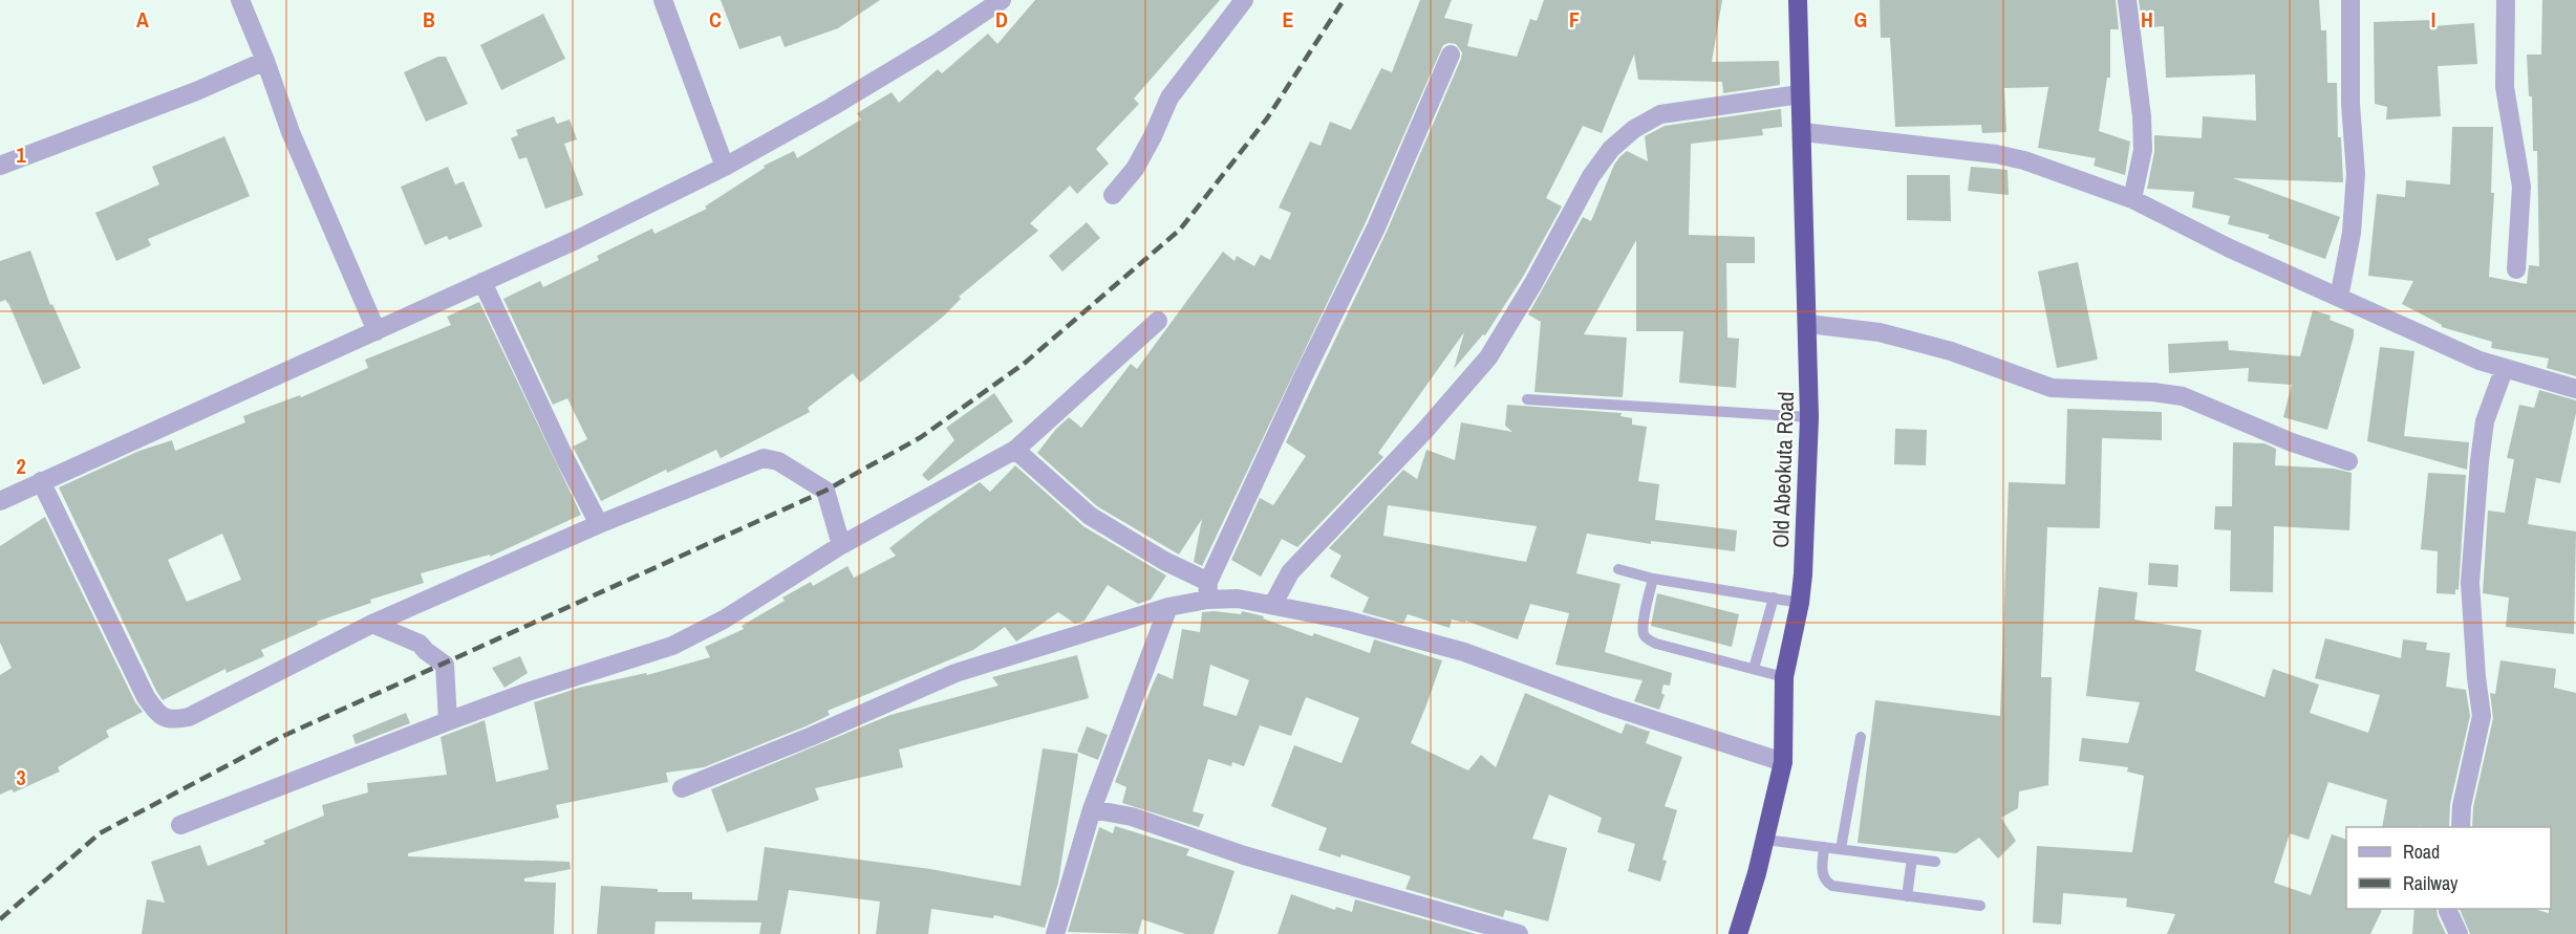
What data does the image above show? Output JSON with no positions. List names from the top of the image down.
{
  "streets": {
    "highway": ["Old Abeokuta Road"]
  },
  "legend": ["Road", "Railway"],
  "grid": {
    "columns": [
      "A",
      "B",
      "C",
      "D",
      "E",
      "F",
      "G",
      "H",
      "I"
    ],
    "rows": ["1", "2", "3"]
  }
}
